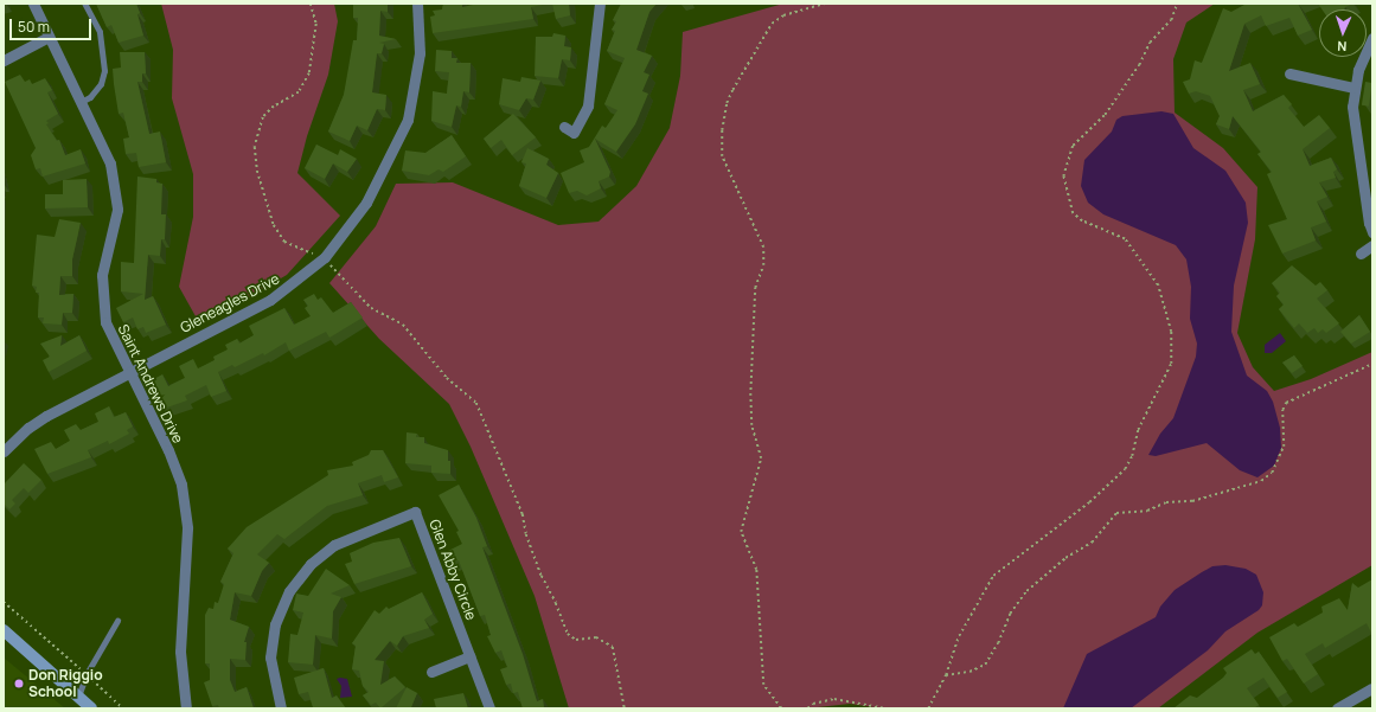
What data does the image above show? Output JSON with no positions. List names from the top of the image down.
{
  "streets": {
    "street": ["Gleneagles Drive", "Saint Andrews Drive", "Glen Abby Circle"]
  },
  "crossings": [
    ["Gleneagles Drive", "Saint Andrews Drive"]
  ],
  "places": ["Don Riggio School"],
  "scale_bar": "50 m",
  "north": "bottom"
}
